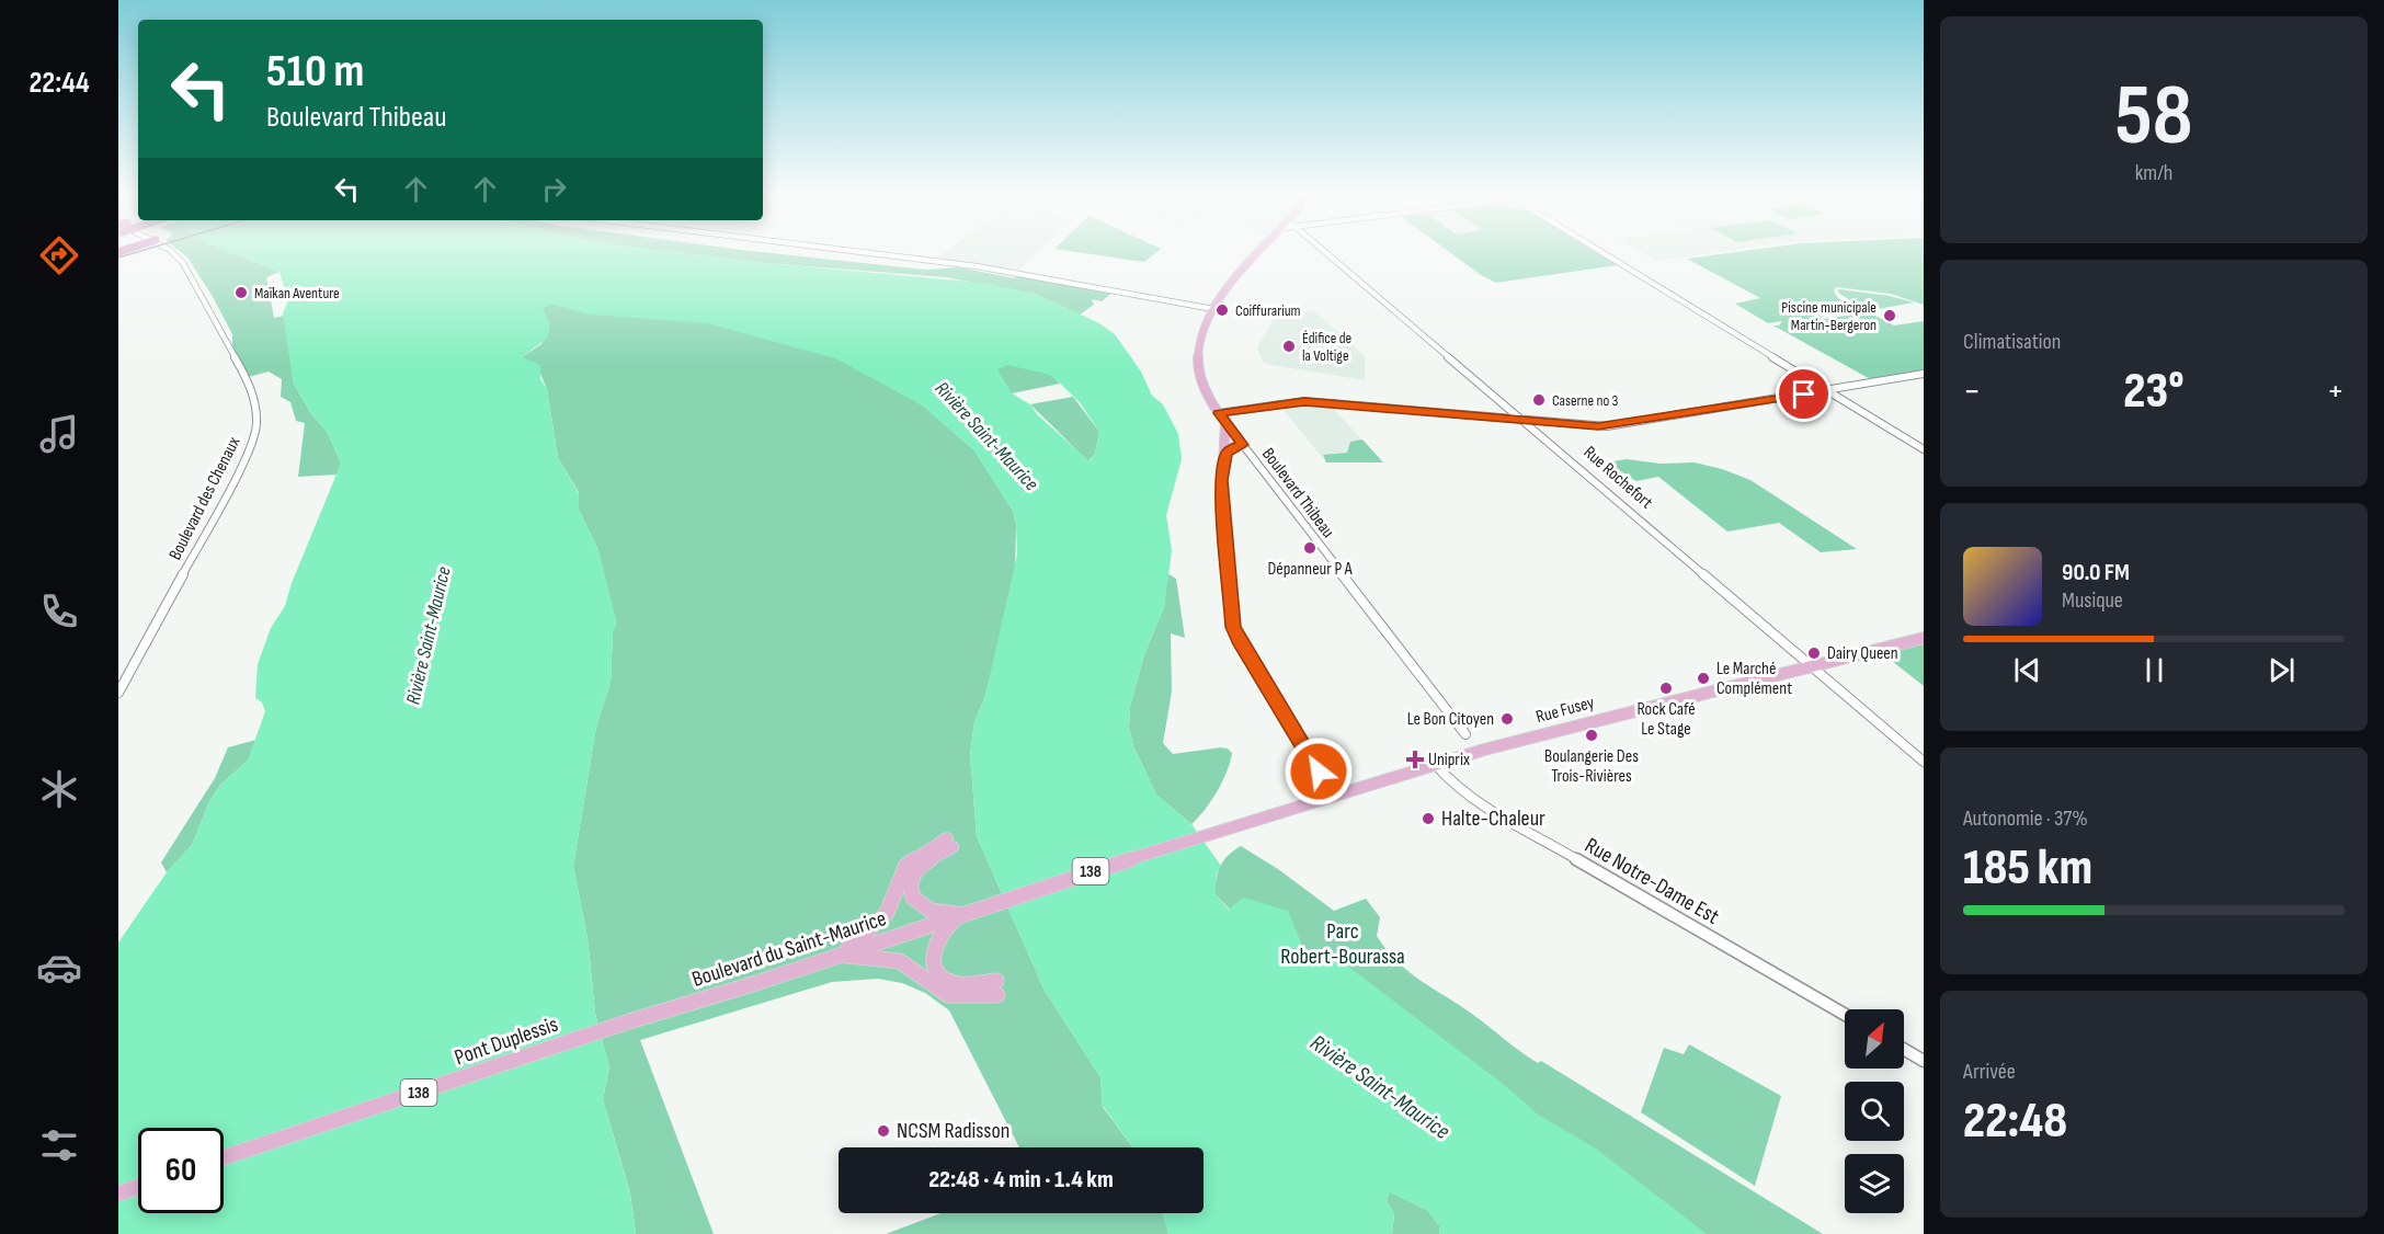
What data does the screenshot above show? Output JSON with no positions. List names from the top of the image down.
{
  "streets": {
    "main road": [
      "Boulevard Thibeau",
      "Rue Fusey",
      "138",
      "Boulevard du Saint-Maurice",
      "Pont Duplessis"
    ],
    "street": ["Rue Rochefort", "Boulevard des Chenaux", "Rue Notre-Dame Est"]
  },
  "crossings": [
    ["Rue Rochefort", "Rue Fusey"],
    ["Rue Fusey", "Rue Notre-Dame Est"],
    ["Rue Fusey", "Boulevard du Saint-Maurice"],
    ["Boulevard du Saint-Maurice", "Pont Duplessis"]
  ],
  "water": ["Rivière Saint-Maurice"],
  "parks": ["Parc Robert-Bourassa"],
  "places": {
    "other": [
      "Maïkan Aventure",
      "Coiffurarium",
      "Piscine municipale Martin-Bergeron",
      "Édifice de la Voltige",
      "Caserne no 3",
      "Dépanneur P A",
      "Dairy Queen",
      "Le Marché Complément",
      "Rock Café Le Stage",
      "Le Bon Citoyen",
      "Boulangerie Des Trois-Rivières",
      "Halte-Chaleur",
      "NCSM Radisson"
    ],
    "health": ["Uniprix"]
  },
  "north": "top right",
  "page": {
    "tabs": "22:44",
    "tile": [
      ["58", "km/h"],
      "Climatisation",
      ["Autonomie · 37%", "185 km"],
      ["Arrivée", "22:48"]
    ],
    "turn": ["510 m", "Boulevard Thibeau"],
    "heat": ["−", "23°", "+"],
    "song": ["90.0 FM", "Musique"],
    "limit": "60",
    "trip": "22:48 · 4 min · 1.4 km"
  }
}
